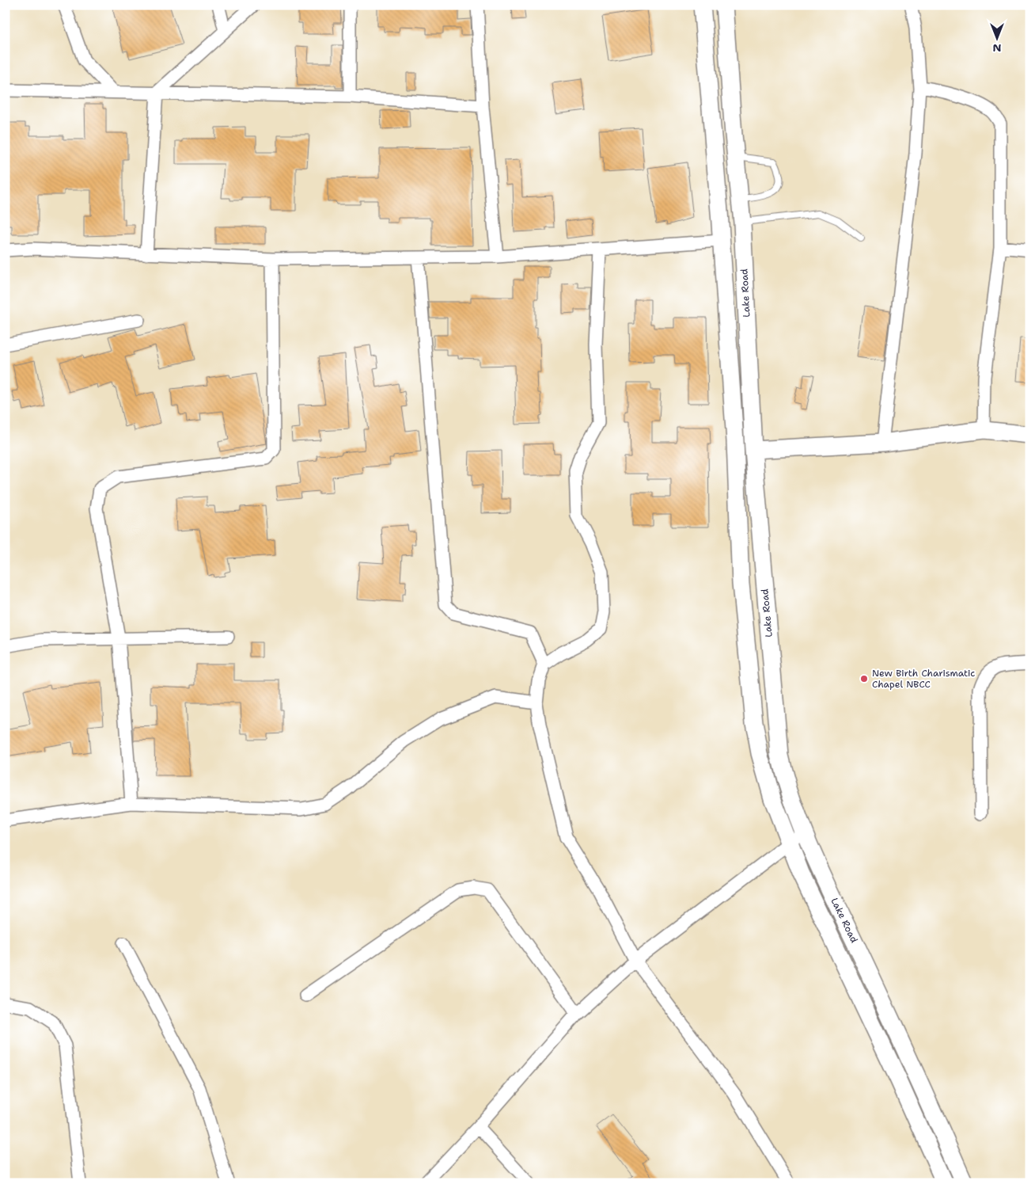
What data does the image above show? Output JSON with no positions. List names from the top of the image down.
{
  "streets": {
    "main road": ["Lake Road"]
  },
  "places": ["New Birth Charismatic Chapel NBCC"],
  "north": "bottom"
}
